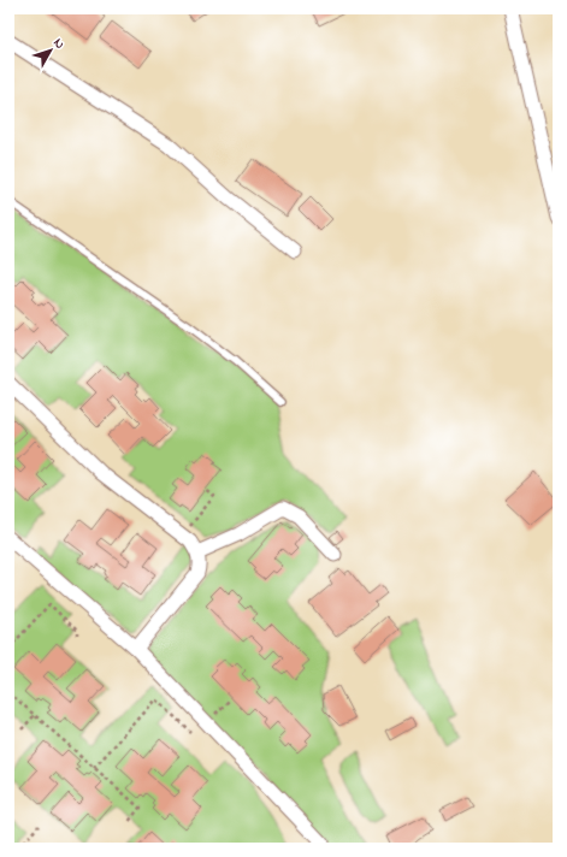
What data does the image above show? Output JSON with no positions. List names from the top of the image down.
{
  "north": "top right"
}
